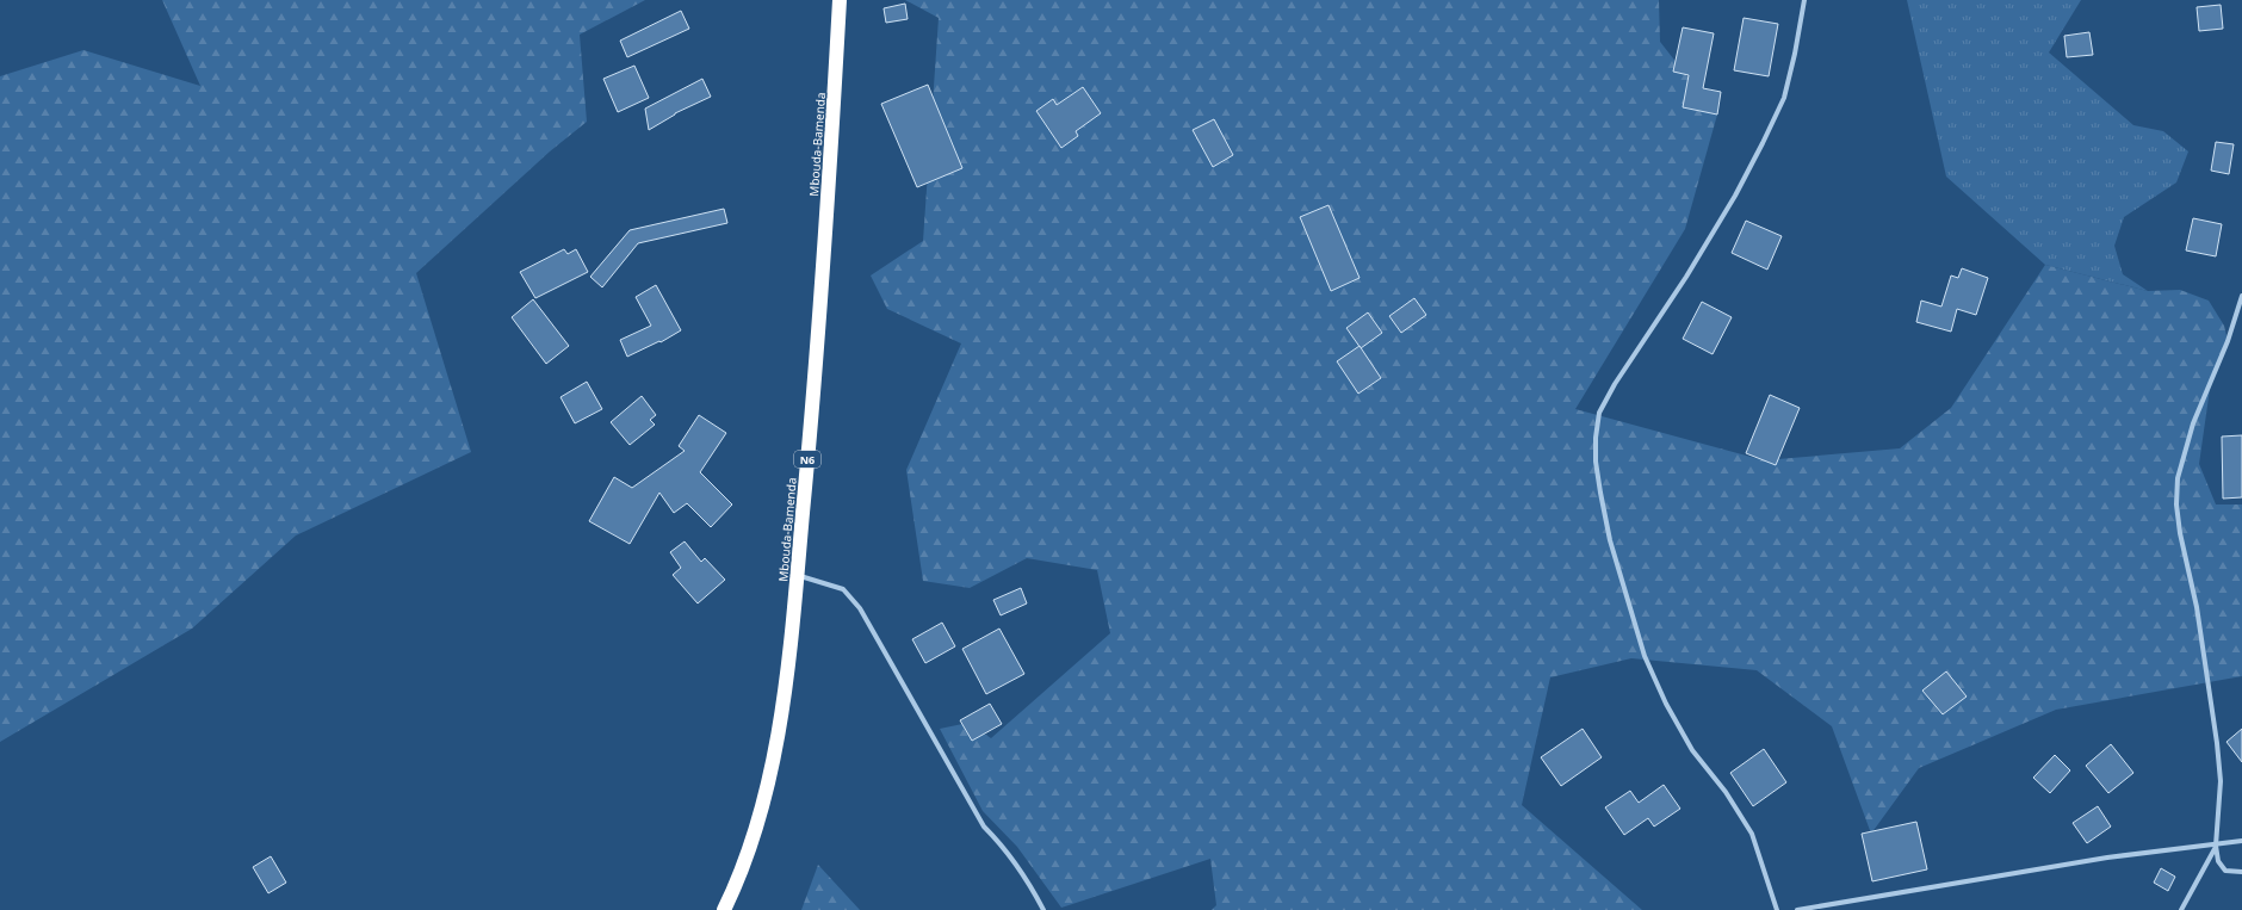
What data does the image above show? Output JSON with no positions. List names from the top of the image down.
{
  "streets": {
    "highway": ["Mbouda-Bamenda", "N6"]
  }
}
